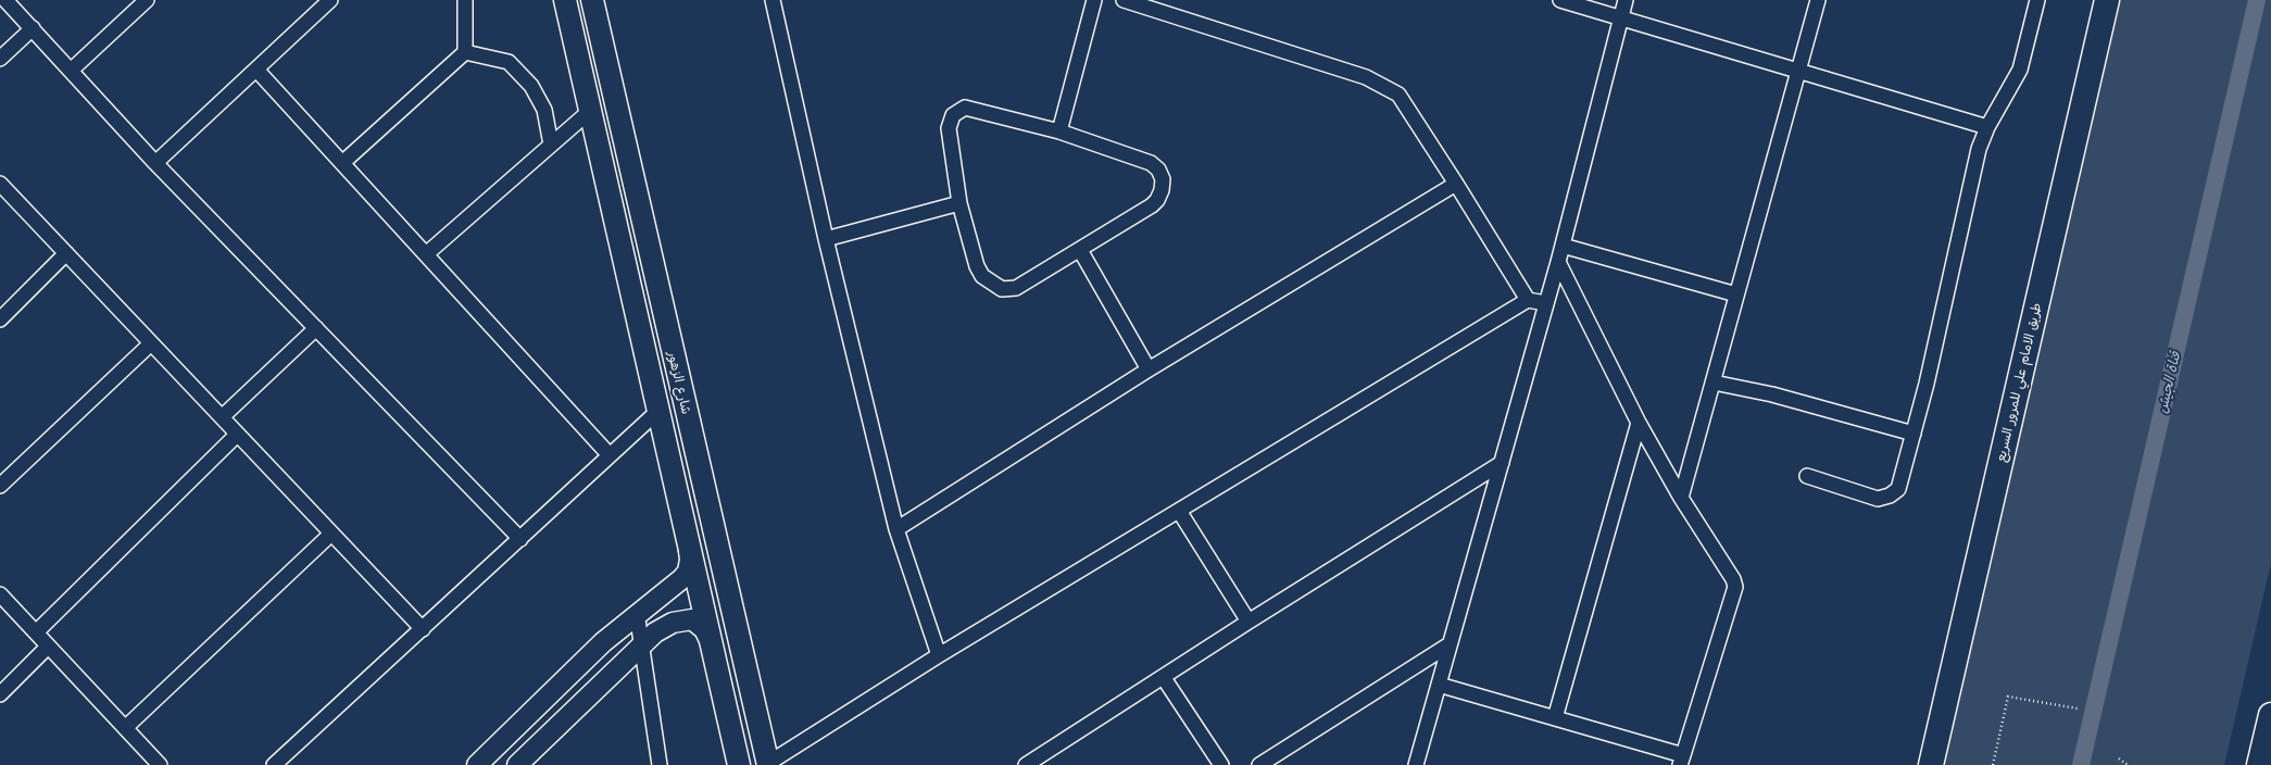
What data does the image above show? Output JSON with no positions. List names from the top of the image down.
{
  "streets": {
    "highway": ["طريق الامام علي للمرور السريع"],
    "main road": ["شارع الزهور"]
  },
  "water": ["قناة الجيش"]
}
